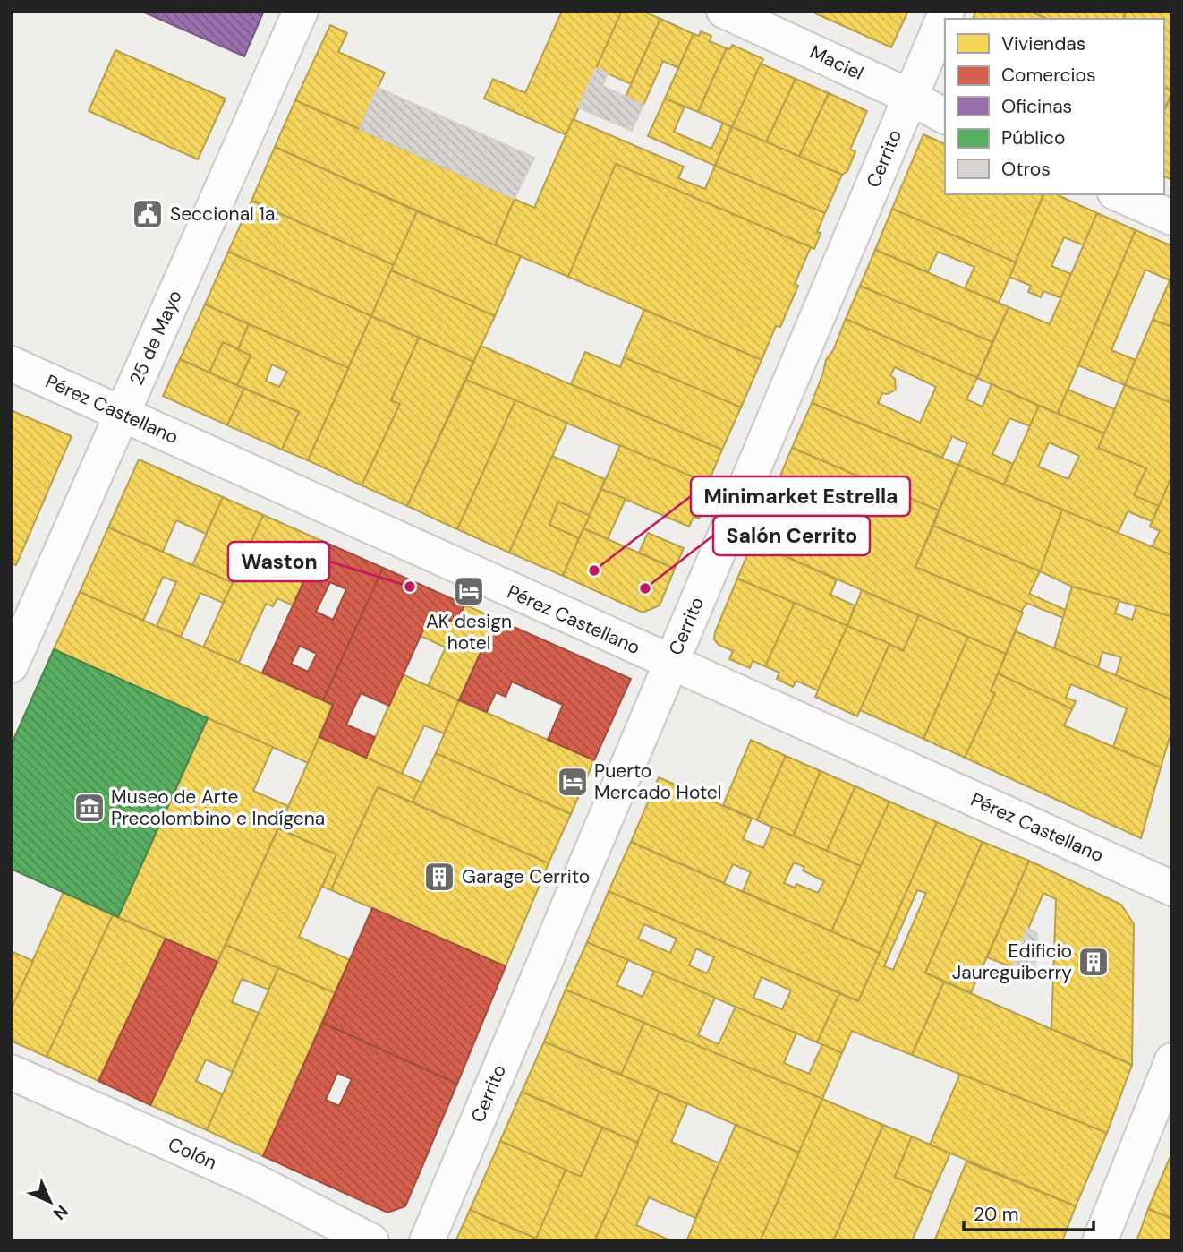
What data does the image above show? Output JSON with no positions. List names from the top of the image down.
{
  "streets": {
    "street": [
      "Maciel",
      "Cerrito",
      "25 de Mayo",
      "Pérez Castellano",
      "Colón"
    ]
  },
  "crossings": [
    ["Maciel", "Cerrito"],
    ["Cerrito", "Pérez Castellano"],
    ["25 de Mayo", "Pérez Castellano"]
  ],
  "places": {
    "public building": ["Seccional 1a."],
    "other": ["Minimarket Estrella", "Waston", "Salón Cerrito"],
    "hotel": ["AK design hotel", "Puerto Mercado Hotel"],
    "museum": ["Museo de Arte Precolombino e Indígena"],
    "building": ["Garage Cerrito", "Edificio Jaureguiberry"]
  },
  "legend": [
    "Viviendas",
    "Comercios",
    "Oficinas",
    "Público",
    "Otros"
  ],
  "scale_bar": "20 m",
  "north": "bottom right"
}
